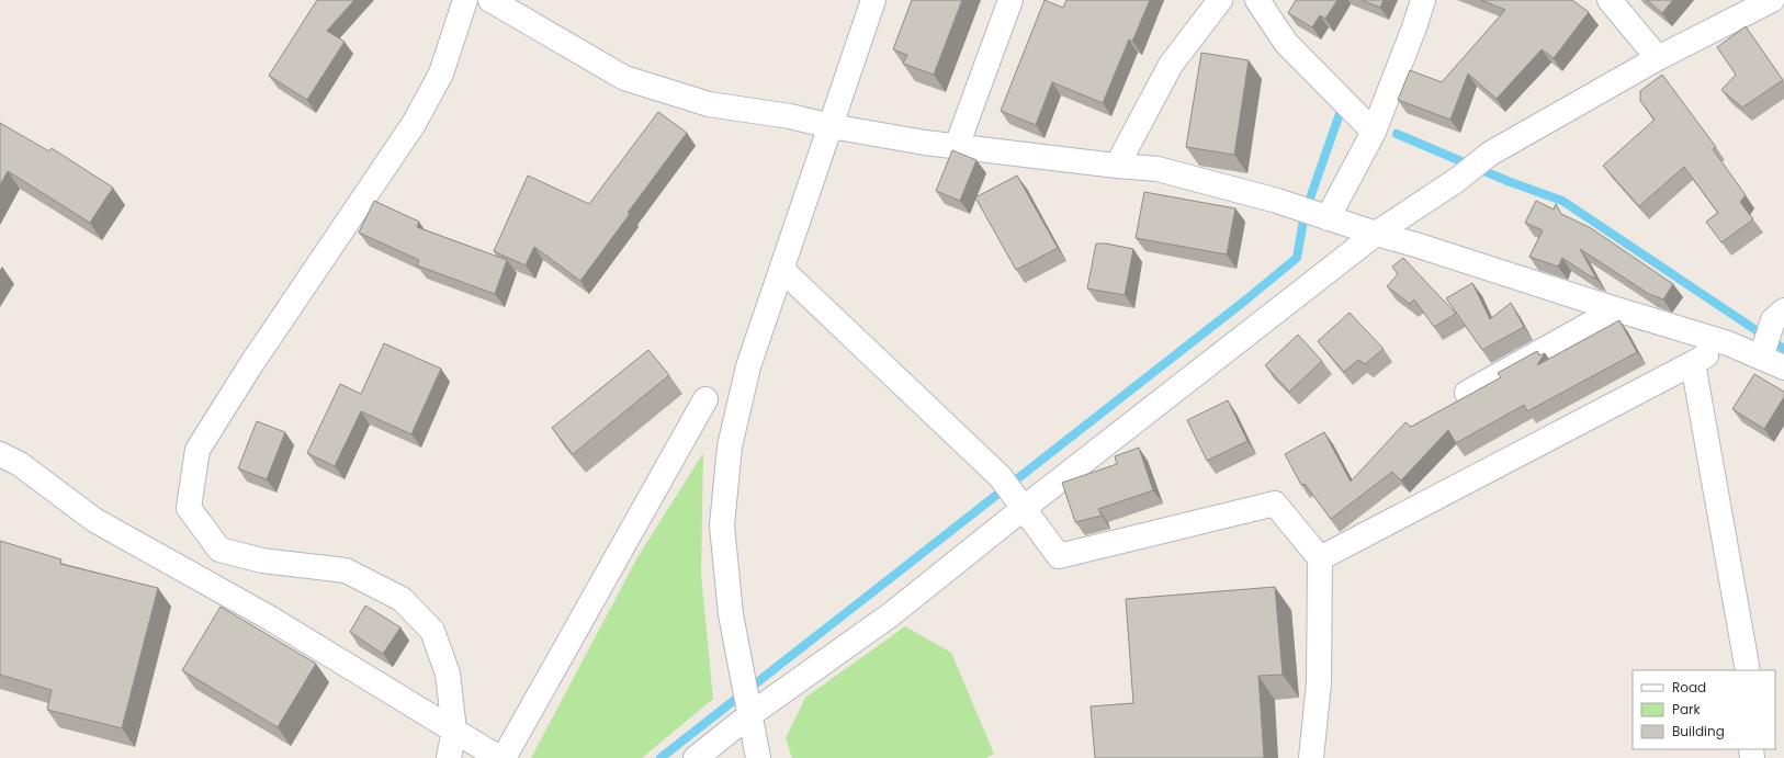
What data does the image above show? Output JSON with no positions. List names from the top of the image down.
{
  "legend": ["Road", "Park", "Building"]
}
